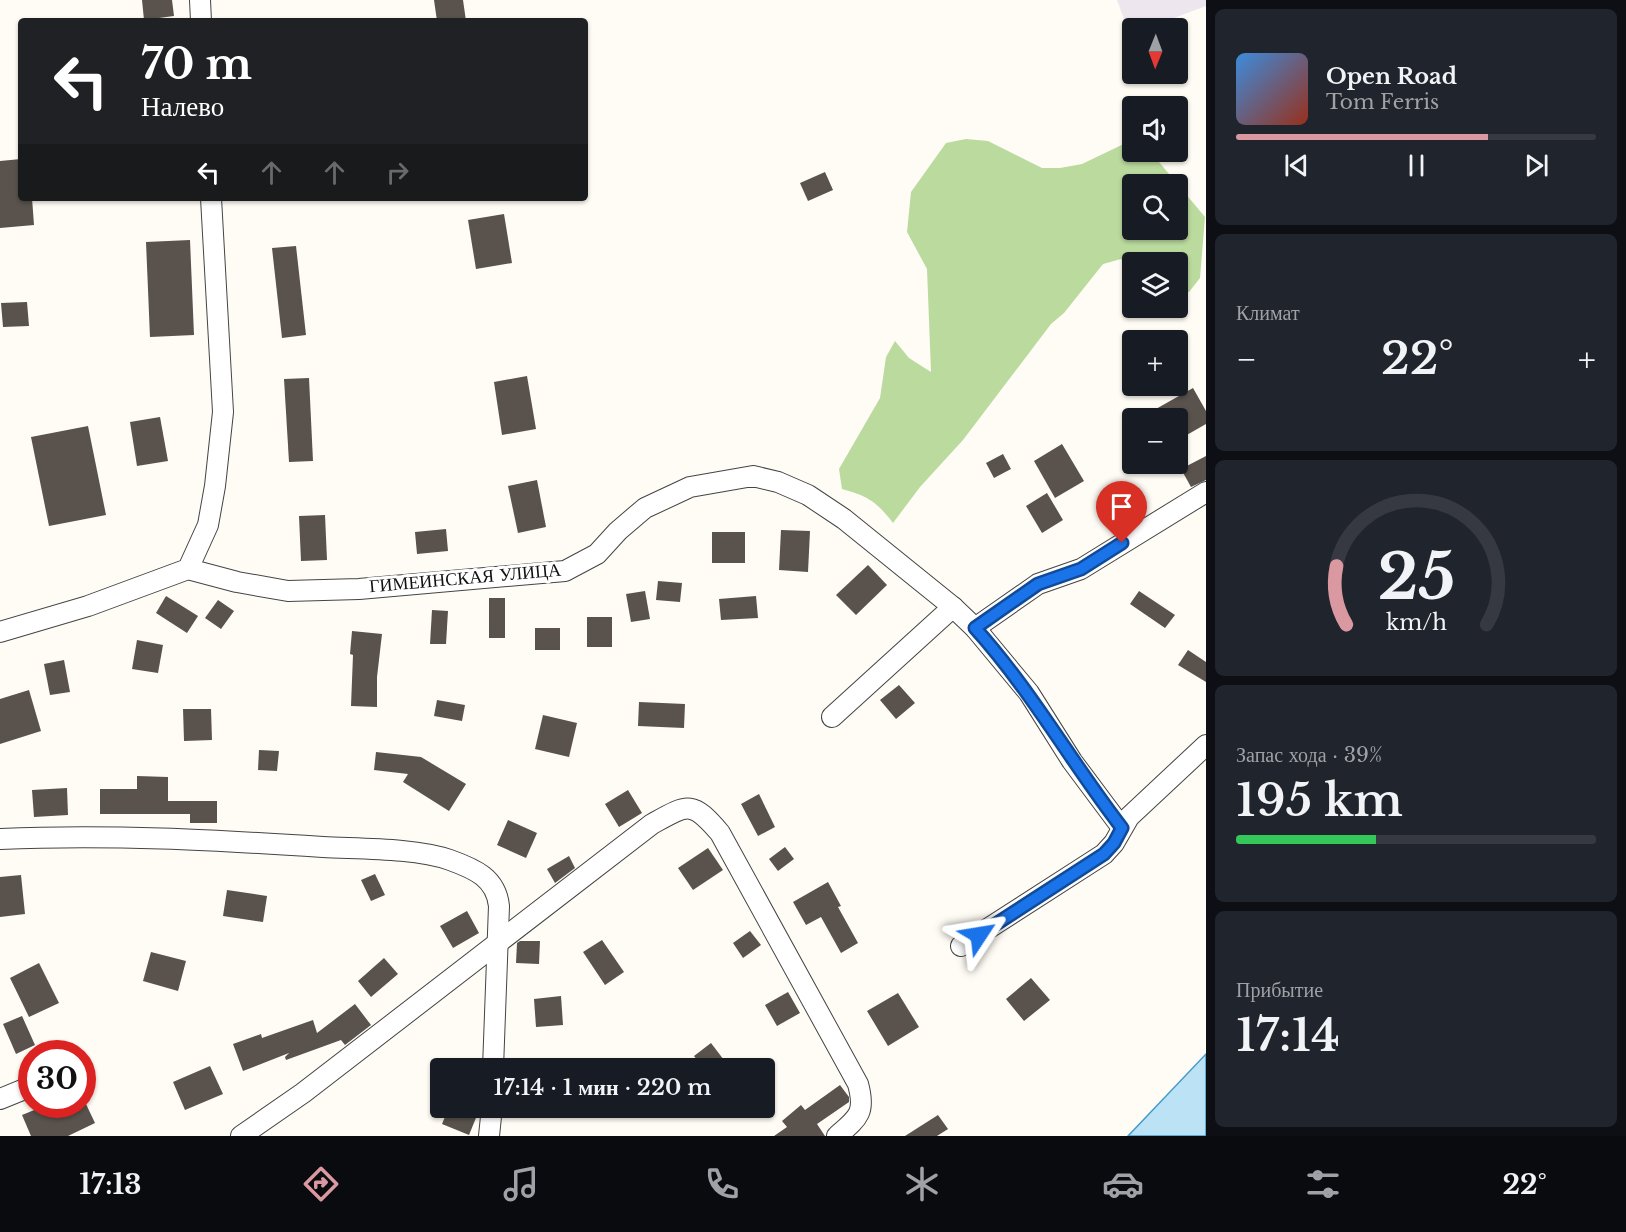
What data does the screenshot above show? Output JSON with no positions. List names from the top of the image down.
{
  "streets": {
    "street": ["ГИМЕИНСКАЯ УЛИЦА"]
  },
  "north": "bottom",
  "page": {
    "map_buttons": ["+", "−"],
    "turn": ["70 m", "Налево"],
    "song": ["Open Road", "Tom Ferris"],
    "tile": [
      "Климат",
      ["Запас хода · 39%", "195 km"],
      ["Прибытие", "17:14"]
    ],
    "heat": ["−", "22°", "+"],
    "limit": "30",
    "trip": "17:14 · 1 мин · 220 m",
    "tabs": ["17:13", "22°"],
    "gauge": ["25", "km/h"]
  }
}
